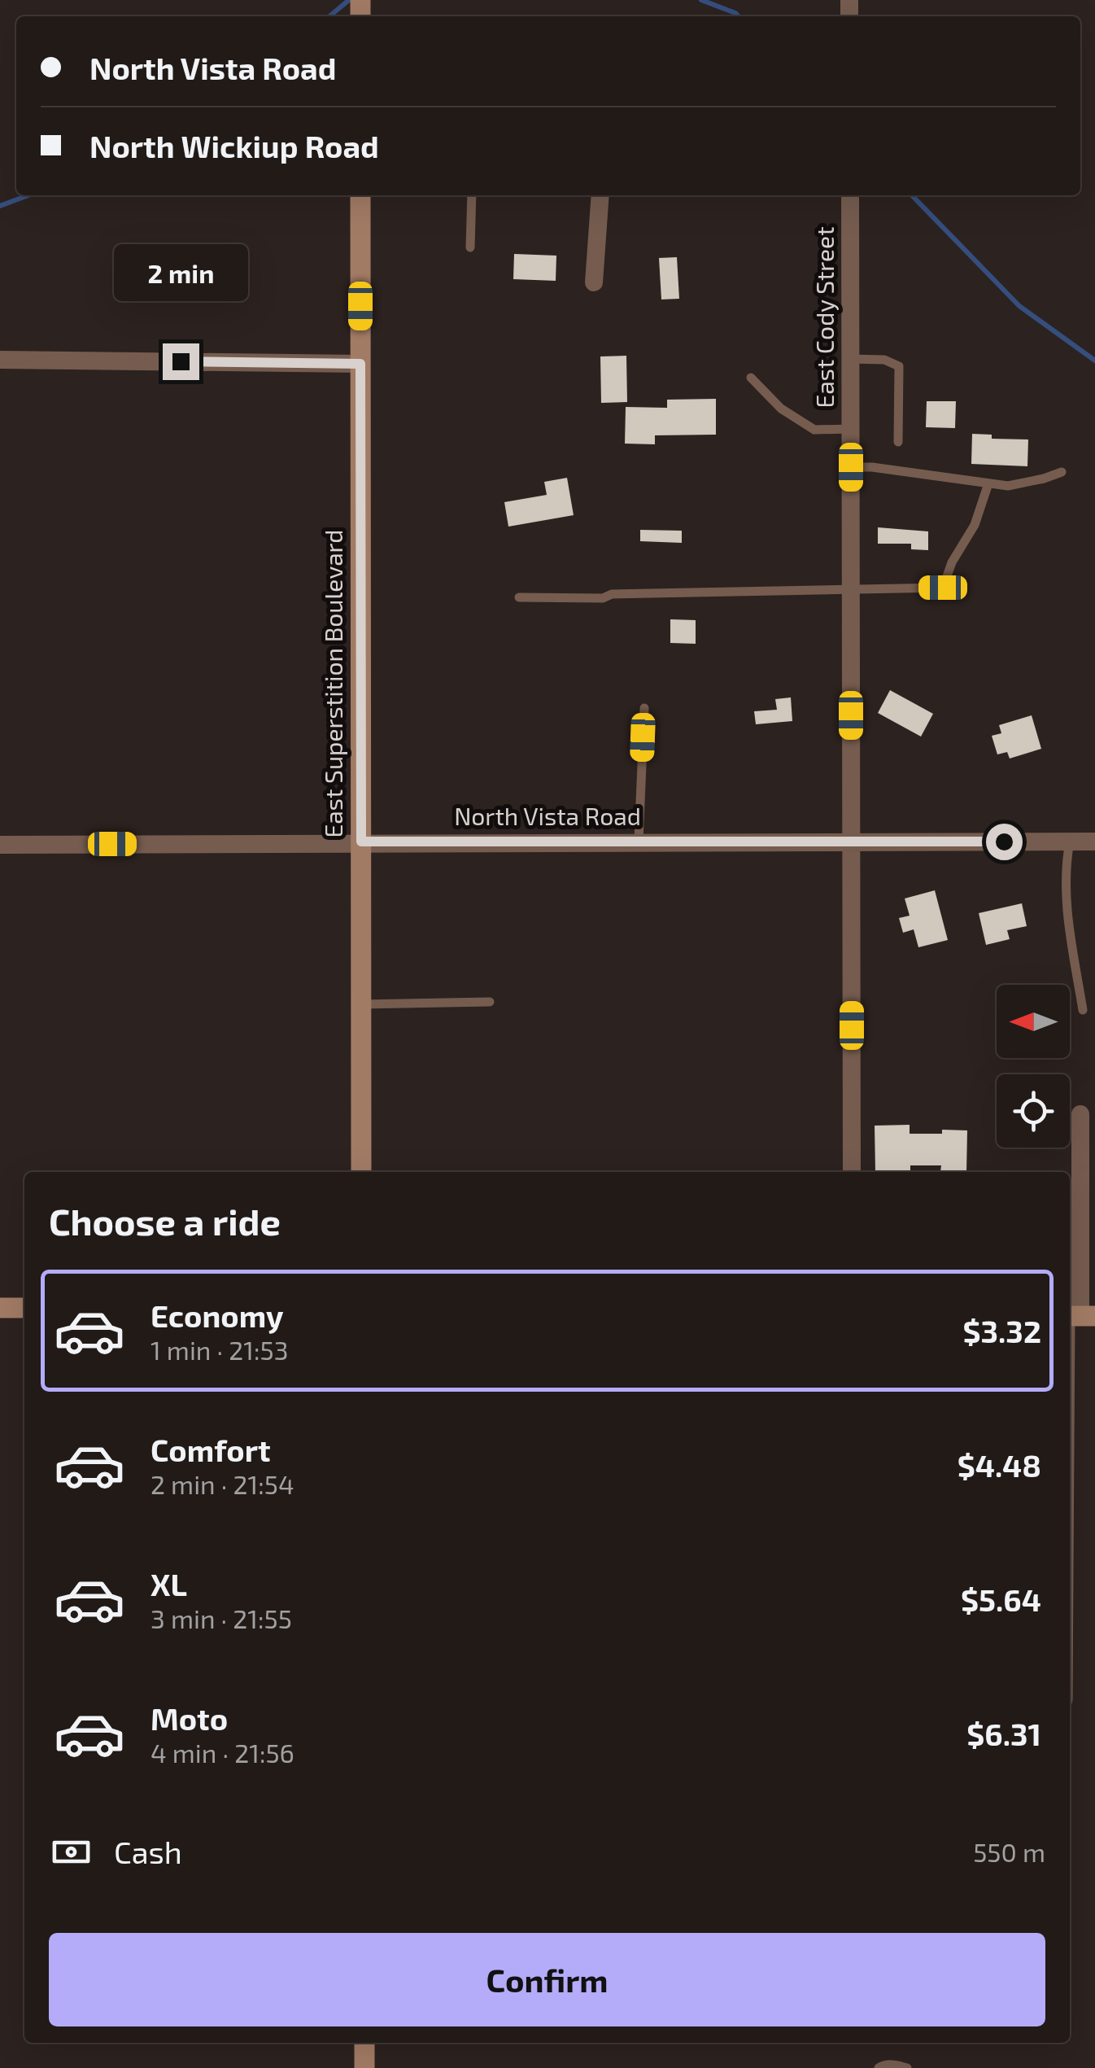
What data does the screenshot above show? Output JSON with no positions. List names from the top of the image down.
{
  "streets": {
    "main road": ["East Superstition Boulevard"],
    "street": ["East Cody Street", "North Vista Road"]
  },
  "crossings": [
    ["East Cody Street", "North Vista Road"],
    ["East Superstition Boulevard", "North Vista Road"]
  ],
  "north": "left",
  "page": {
    "banner": ["North Vista Road", "North Wickiup Road"],
    "bubble": "2 min",
    "heading": "Choose a ride",
    "list": [
      {
        "name": "Economy",
        "note": "1 min · 21:53",
        "value": "$3.32"
      },
      {
        "name": "Comfort",
        "note": "2 min · 21:54",
        "value": "$4.48"
      },
      {
        "name": "XL",
        "note": "3 min · 21:55",
        "value": "$5.64"
      },
      {
        "name": "Moto",
        "note": "4 min · 21:56",
        "value": "$6.31"
      }
    ],
    "pay": ["Cash", "550 m"],
    "buttons": "Confirm"
  }
}
